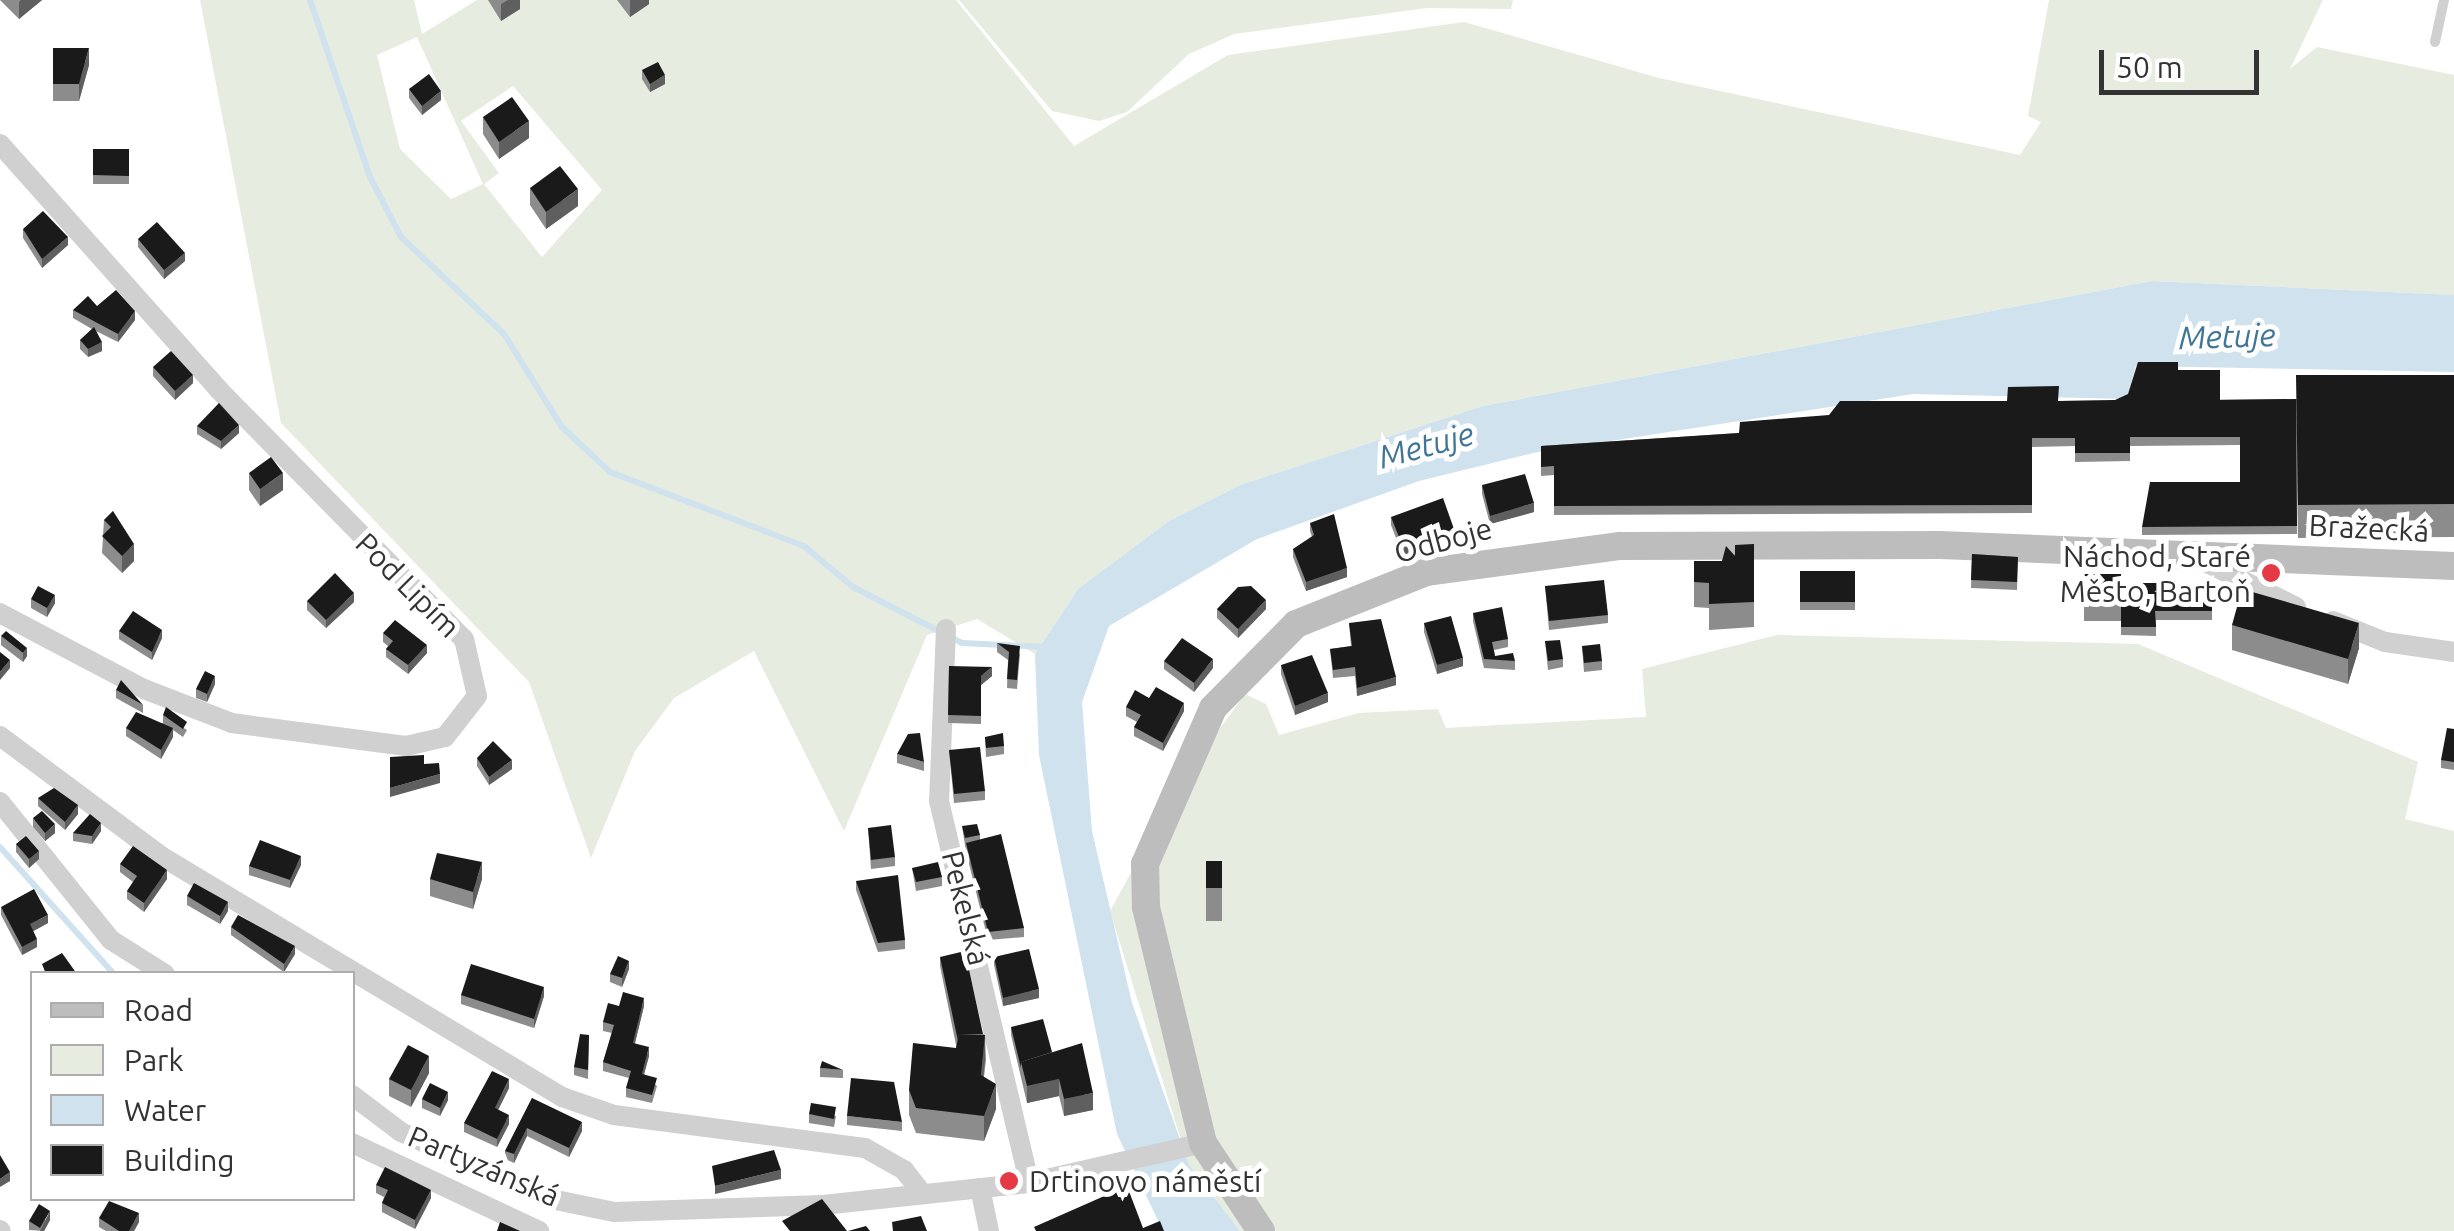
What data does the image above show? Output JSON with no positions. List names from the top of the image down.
{
  "streets": {
    "street": [
      "Bražecká",
      "Odboje",
      "Pod Lipím",
      "Pekelská",
      "Partyzánská"
    ]
  },
  "crossings": [
    ["Bražecká", "Odboje"]
  ],
  "water": ["Metuje"],
  "places": ["Náchod, Staré Město, Bartoň", "Drtinovo náměstí"],
  "legend": [
    "Road",
    "Park",
    "Water",
    "Building"
  ],
  "scale_bar": "50 m"
}
